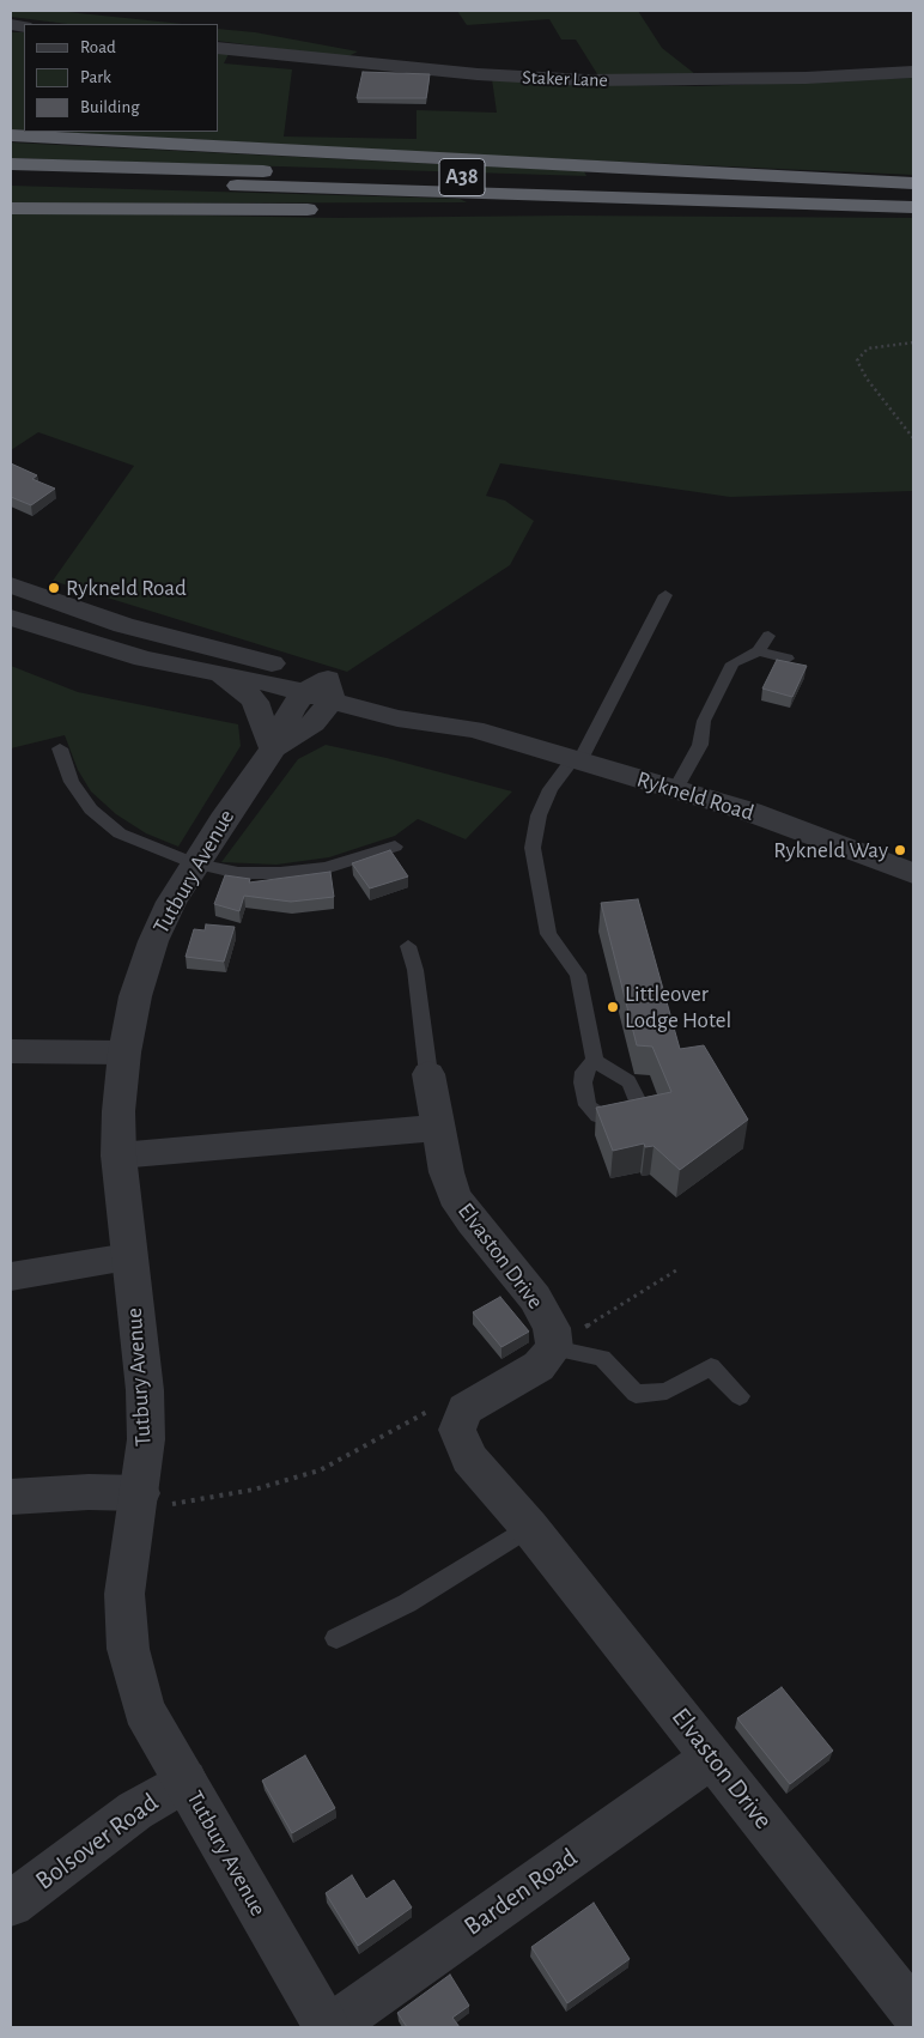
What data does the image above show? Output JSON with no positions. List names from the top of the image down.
{
  "streets": {
    "highway": ["A38"],
    "street": [
      "Staker Lane",
      "Rykneld Road",
      "Tutbury Avenue",
      "Elvaston Drive",
      "Bolsover Road",
      "Barden Road"
    ]
  },
  "crossings": [
    ["Rykneld Road", "Tutbury Avenue"],
    ["Tutbury Avenue", "Bolsover Road"],
    ["Tutbury Avenue", "Barden Road"],
    ["Elvaston Drive", "Barden Road"]
  ],
  "places": ["Rykneld Road", "Rykneld Way", "Littleover Lodge Hotel"],
  "legend": ["Road", "Park", "Building"]
}
